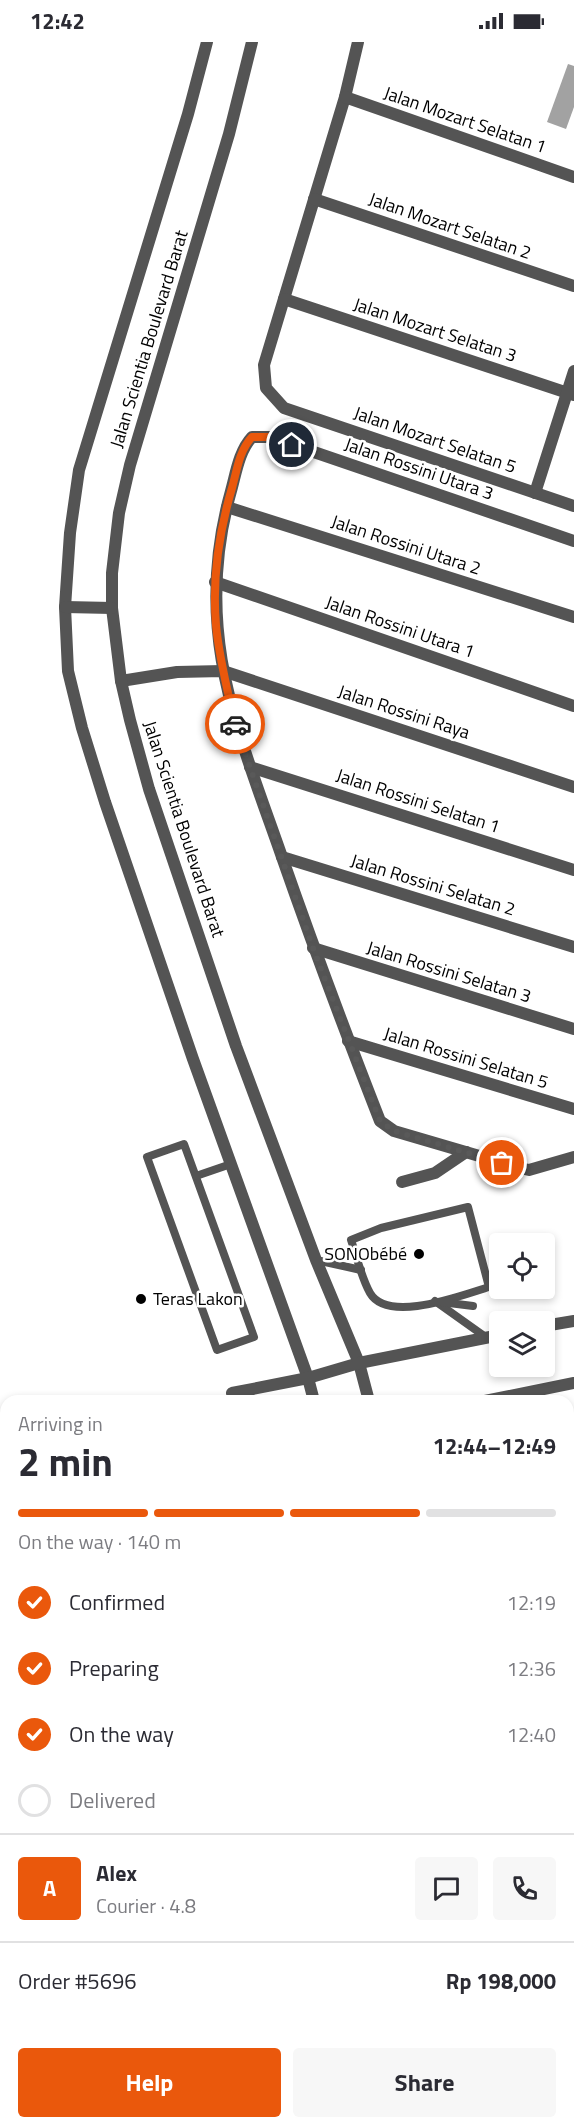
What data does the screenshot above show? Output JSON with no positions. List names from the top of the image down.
{
  "streets": {
    "street": [
      "Jalan Mozart Selatan 1",
      "Jalan Mozart Selatan 2",
      "Jalan Mozart Selatan 3",
      "Jalan Scientia Boulevard Barat",
      "Jalan Mozart Selatan 5",
      "Jalan Rossini Utara 3",
      "Jalan Rossini Utara 2",
      "Jalan Rossini Utara 1",
      "Jalan Rossini Raya",
      "Jalan Rossini Selatan 1",
      "Jalan Rossini Selatan 2",
      "Jalan Rossini Selatan 3",
      "Jalan Rossini Selatan 5"
    ]
  },
  "crossings": [
    ["Jalan Mozart Selatan 3", "Jalan Mozart Selatan 5"],
    ["Jalan Scientia Boulevard Barat", "Jalan Rossini Raya"],
    ["Jalan Rossini Utara 3", "Jalan Rossini Utara 2"]
  ],
  "places": ["SONObébé", "Teras Lakon"],
  "page": {
    "status": "12:42",
    "heading": ["2 min", "Arriving in", "12:44–12:49"],
    "panel": [
      "Alex",
      "Courier · 4.8",
      "Order #5696",
      "Rp 198,000"
    ],
    "bar": "On the way · 140 m",
    "list": [
      ["Confirmed", "12:19"],
      ["Preparing", "12:36"],
      ["On the way", "12:40"],
      "Delivered"
    ],
    "round": "A",
    "buttons": ["Help", "Share"]
  }
}
